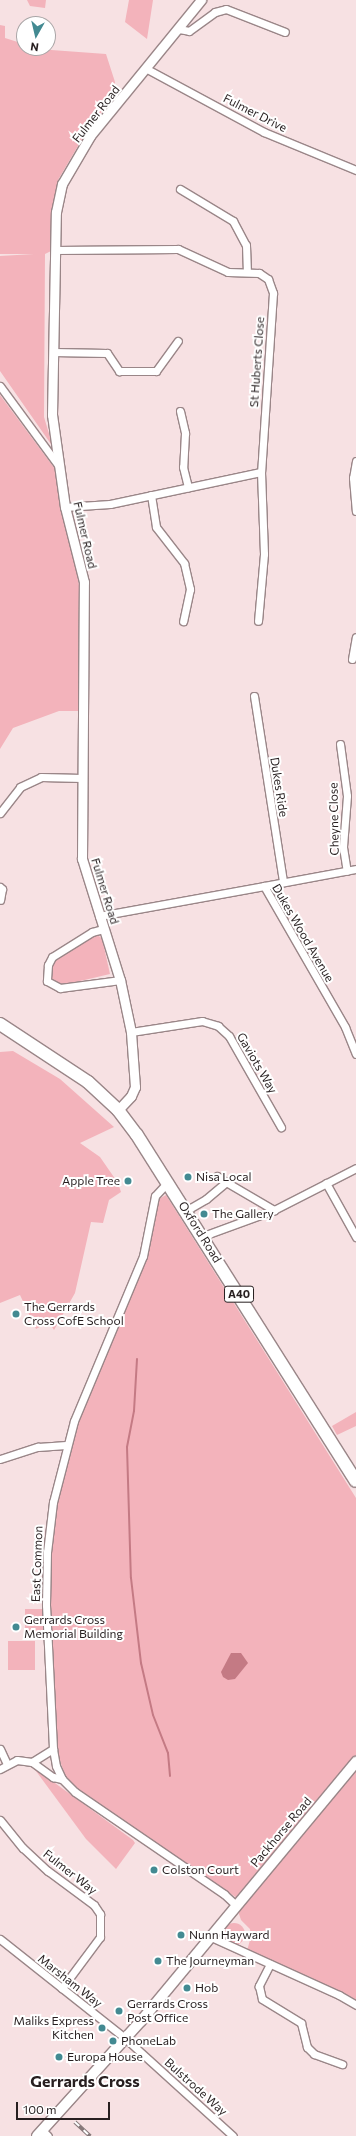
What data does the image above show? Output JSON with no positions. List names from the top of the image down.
{
  "streets": {
    "main road": ["Oxford Road", "A40", "Packhorse Road"],
    "street": [
      "Fulmer Drive",
      "Fulmer Road",
      "St Huberts Close",
      "Dukes Ride",
      "Cheyne Close",
      "Dukes Wood Avenue",
      "Gaviots Way",
      "East Common",
      "Fulmer Way",
      "Marsham Way",
      "Bulstrode Way"
    ]
  },
  "crossings": [
    ["Fulmer Drive", "Fulmer Road"],
    ["Fulmer Road", "St Huberts Close"],
    ["Fulmer Road", "Dukes Wood Avenue"],
    ["Fulmer Road", "Gaviots Way"],
    ["Fulmer Road", "Oxford Road"],
    ["Oxford Road", "East Common"],
    ["East Common", "Packhorse Road"],
    ["Packhorse Road", "Marsham Way"],
    ["Packhorse Road", "Bulstrode Way"],
    ["Fulmer Way", "Marsham Way"],
    ["Marsham Way", "Bulstrode Way"]
  ],
  "districts": ["Gerrards Cross"],
  "places": [
    "Nisa Local",
    "Apple Tree",
    "The Gallery",
    "The Gerrards Cross CofE School",
    "Gerrards Cross Memorial Building",
    "Colston Court",
    "Nunn Hayward",
    "The Journeyman",
    "Hob",
    "Gerrards Cross Post Office",
    "Maliks Express Kitchen",
    "PhoneLab",
    "Europa House"
  ],
  "scale_bar": "100 m",
  "north": "bottom"
}
